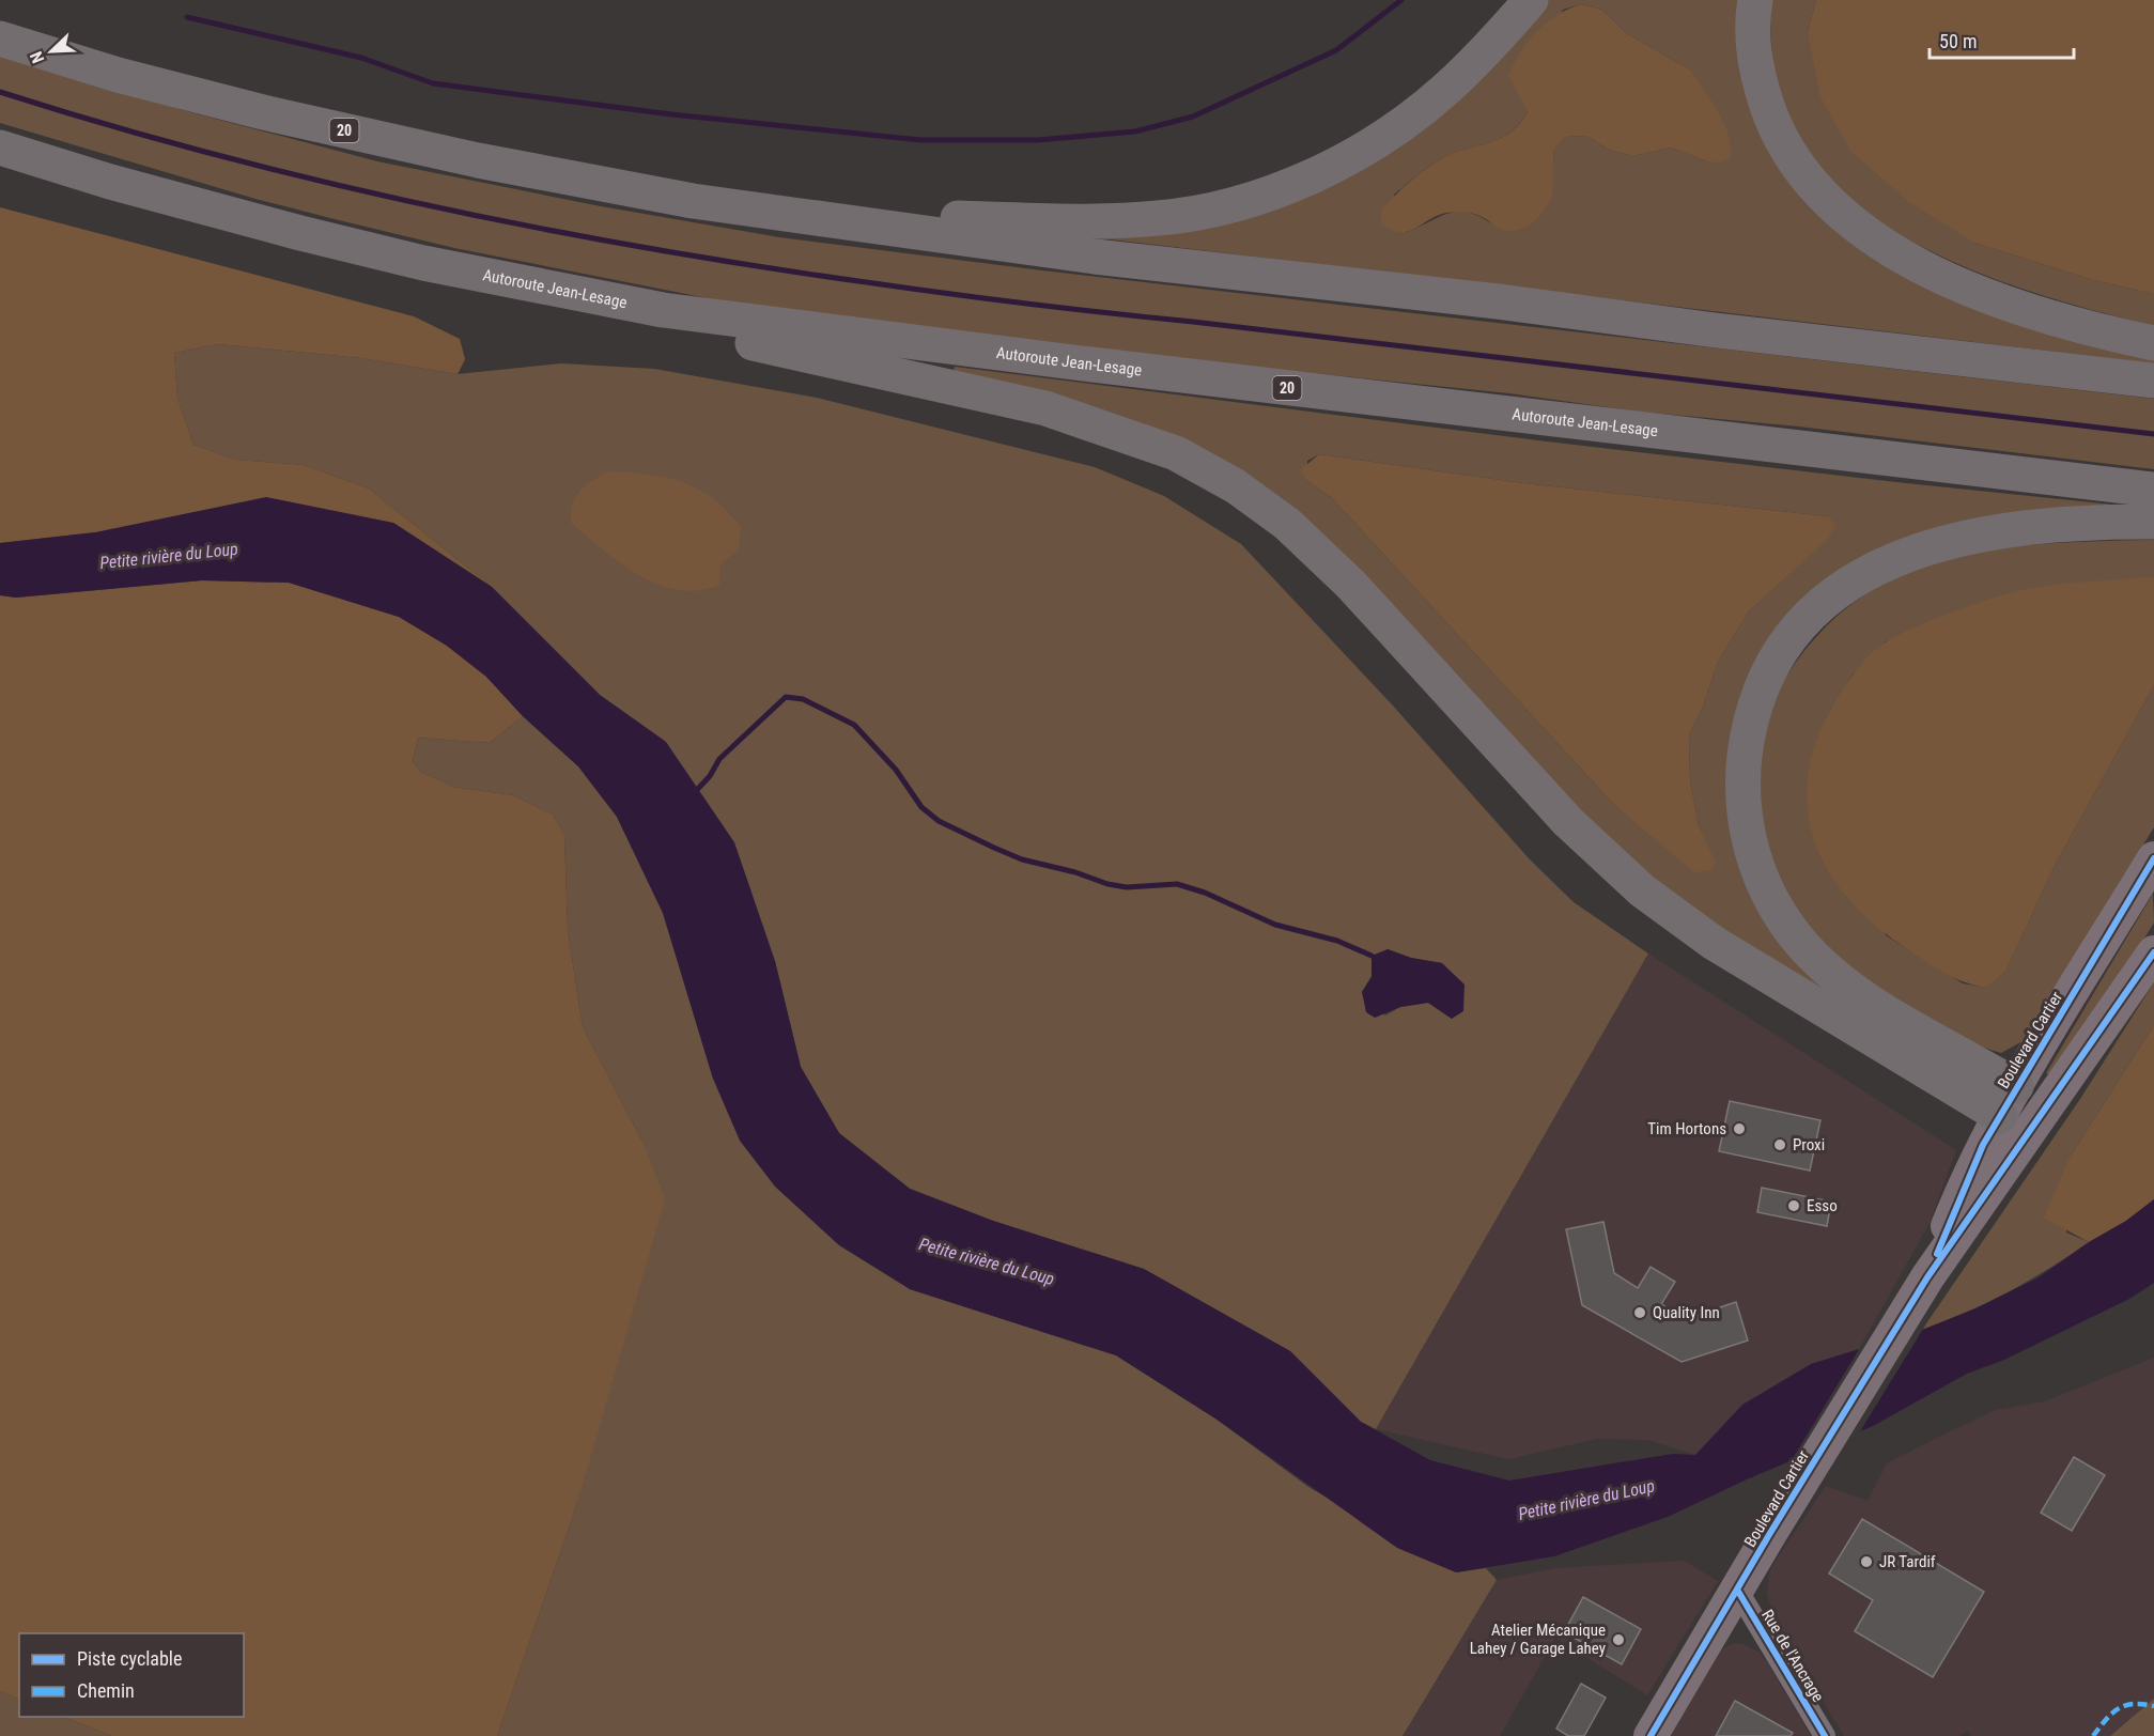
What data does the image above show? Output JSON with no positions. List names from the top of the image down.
{
  "streets": {
    "highway": ["20", "Autoroute Jean-Lesage"],
    "main road": ["Boulevard Cartier"],
    "street": ["Rue de l'Ancrage"]
  },
  "crossings": [
    ["Boulevard Cartier", "Rue de l'Ancrage"]
  ],
  "water": ["Petite rivière du Loup"],
  "places": [
    "Tim Hortons",
    "Proxi",
    "Esso",
    "Quality Inn",
    "JR Tardif",
    "Atelier Mécanique Lahey / Garage Lahey"
  ],
  "legend": ["Piste cyclable", "Chemin"],
  "scale_bar": "50 m",
  "north": "bottom left"
}
